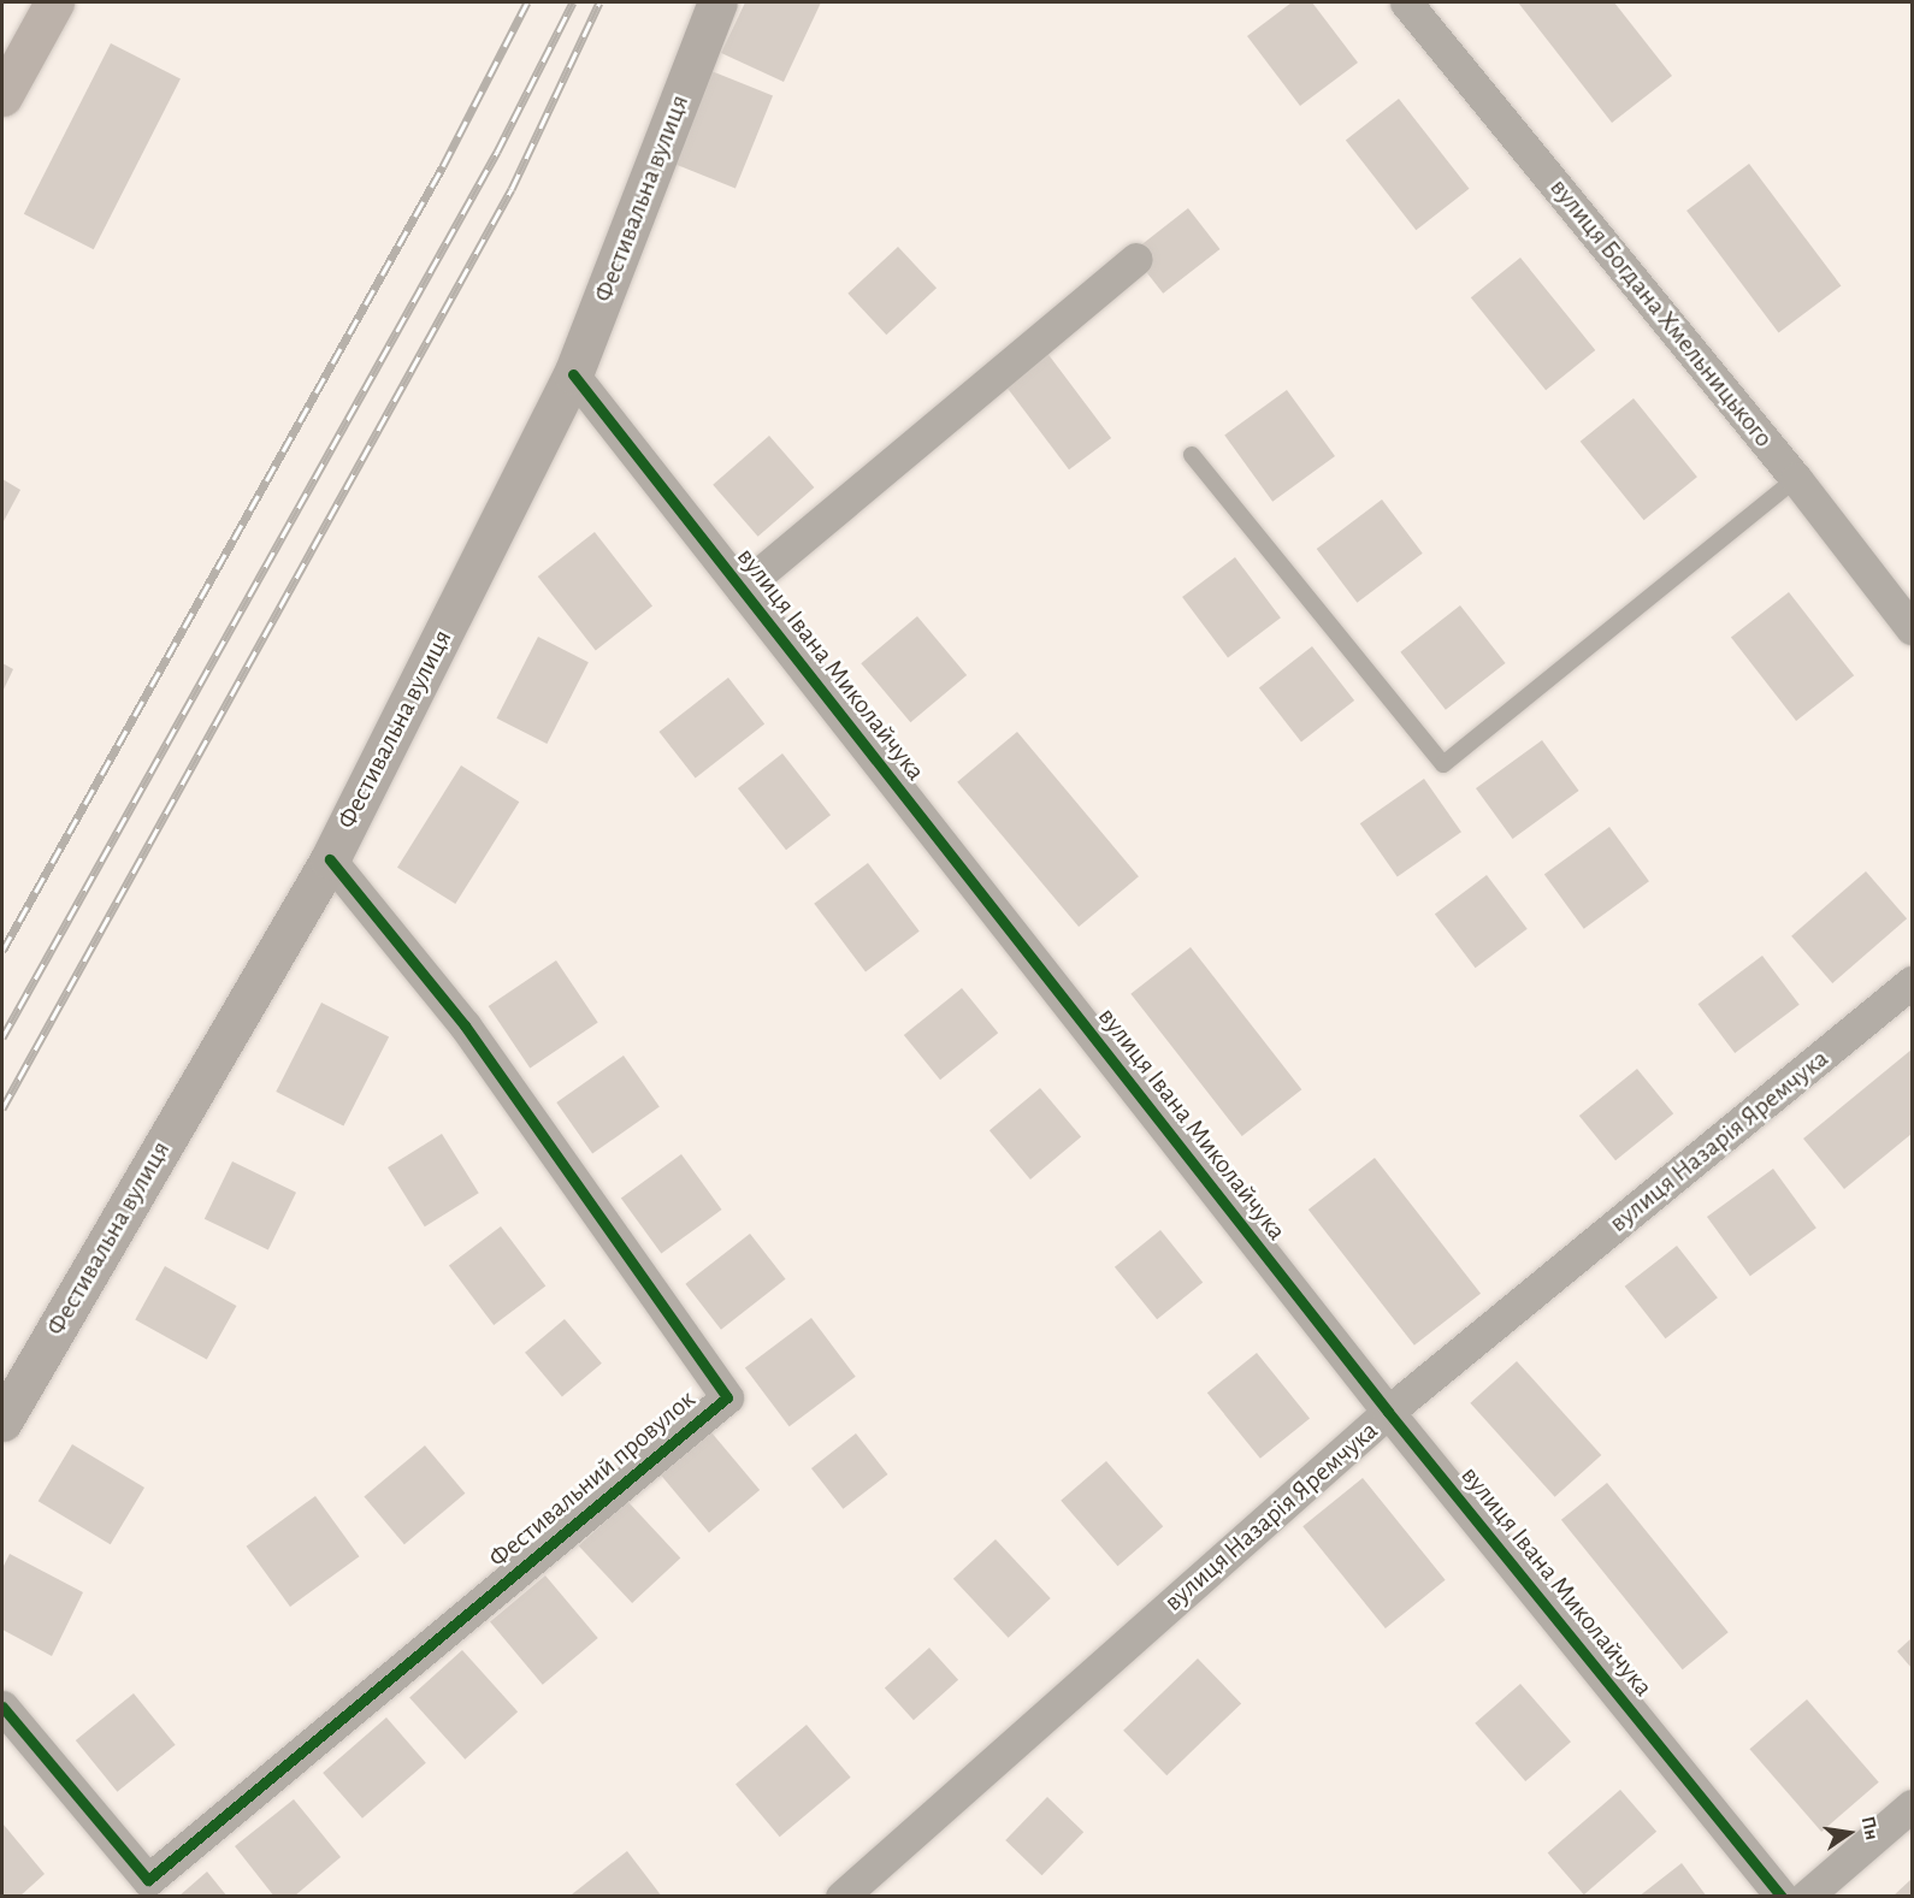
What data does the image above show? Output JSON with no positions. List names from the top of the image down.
{
  "streets": {
    "street": [
      "Фестивальна вулиця",
      "вулиця Богдана Хмельницького",
      "вулиця Івана Миколайчука",
      "вулиця Назарія Яремчука",
      "Фестивальний провулок"
    ]
  },
  "crossings": [
    ["Фестивальна вулиця", "вулиця Івана Миколайчука"],
    ["Фестивальна вулиця", "Фестивальний провулок"],
    ["вулиця Івана Миколайчука", "вулиця Назарія Яремчука"]
  ],
  "north": "right"
}
